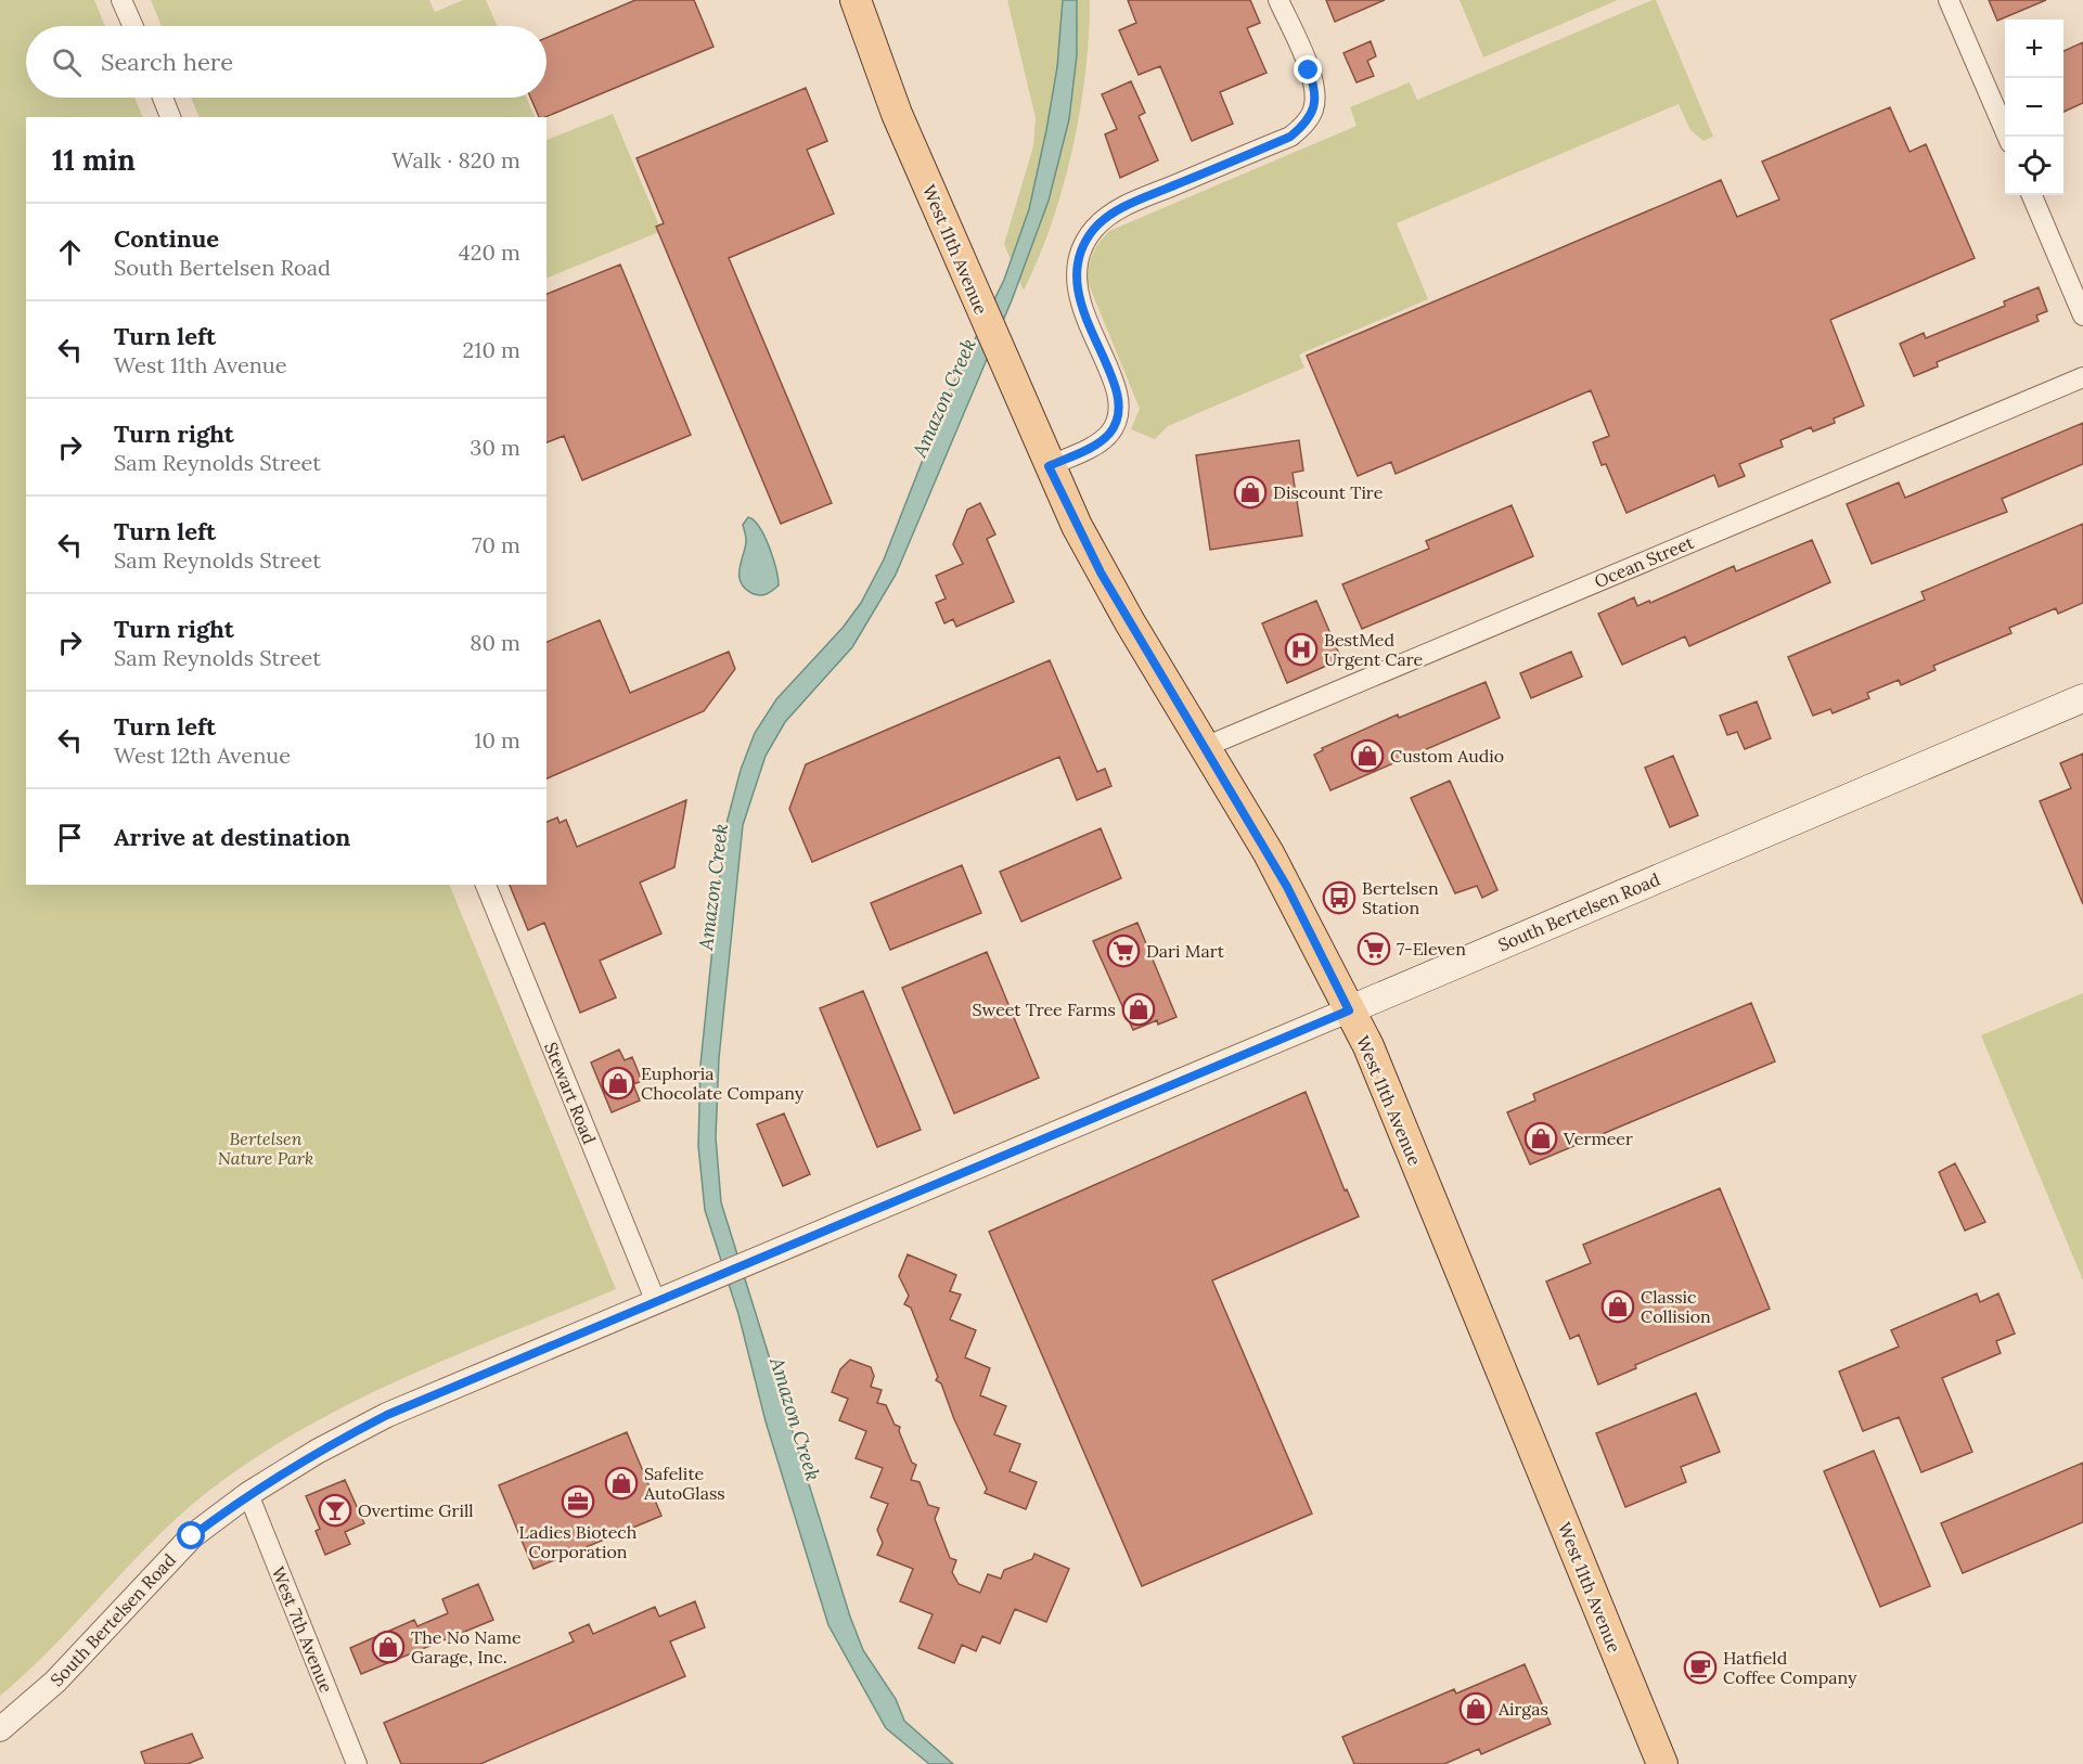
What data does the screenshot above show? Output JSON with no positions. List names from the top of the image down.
{
  "streets": {
    "main road": ["West 11th Avenue", "South Bertelsen Road"],
    "street": ["Ocean Street", "Stewart Road", "West 7th Avenue"]
  },
  "crossings": [
    ["West 11th Avenue", "Ocean Street"],
    ["West 11th Avenue", "South Bertelsen Road"],
    ["South Bertelsen Road", "Stewart Road"],
    ["South Bertelsen Road", "West 7th Avenue"]
  ],
  "water": ["Amazon Creek"],
  "parks": ["Bertelsen Nature Park"],
  "places": {
    "shop": [
      "Discount Tire",
      "Custom Audio",
      "Sweet Tree Farms",
      "Euphoria Chocolate Company",
      "Vermeer",
      "Classic Collision",
      "Safelite AutoGlass",
      "The No Name Garage, Inc.",
      "Airgas"
    ],
    "hospital": ["BestMed Urgent Care"],
    "bus stop": ["Bertelsen Station"],
    "supermarket": ["7-Eleven", "Dari Mart"],
    "office": ["Ladies Biotech Corporation"],
    "bar": ["Overtime Grill"],
    "cafe": ["Hatfield Coffee Company"]
  },
  "page": {
    "map_buttons": ["+", "−"],
    "search": "Search here",
    "heading": ["11 min", "Walk · 820 m"],
    "list": [
      ["Continue", "South Bertelsen Road", "420 m"],
      ["Turn left", "West 11th Avenue", "210 m"],
      ["Turn right", "Sam Reynolds Street", "30 m"],
      ["Turn left", "Sam Reynolds Street", "70 m"],
      ["Turn right", "Sam Reynolds Street", "80 m"],
      ["Turn left", "West 12th Avenue", "10 m"],
      "Arrive at destination"
    ]
  }
}
